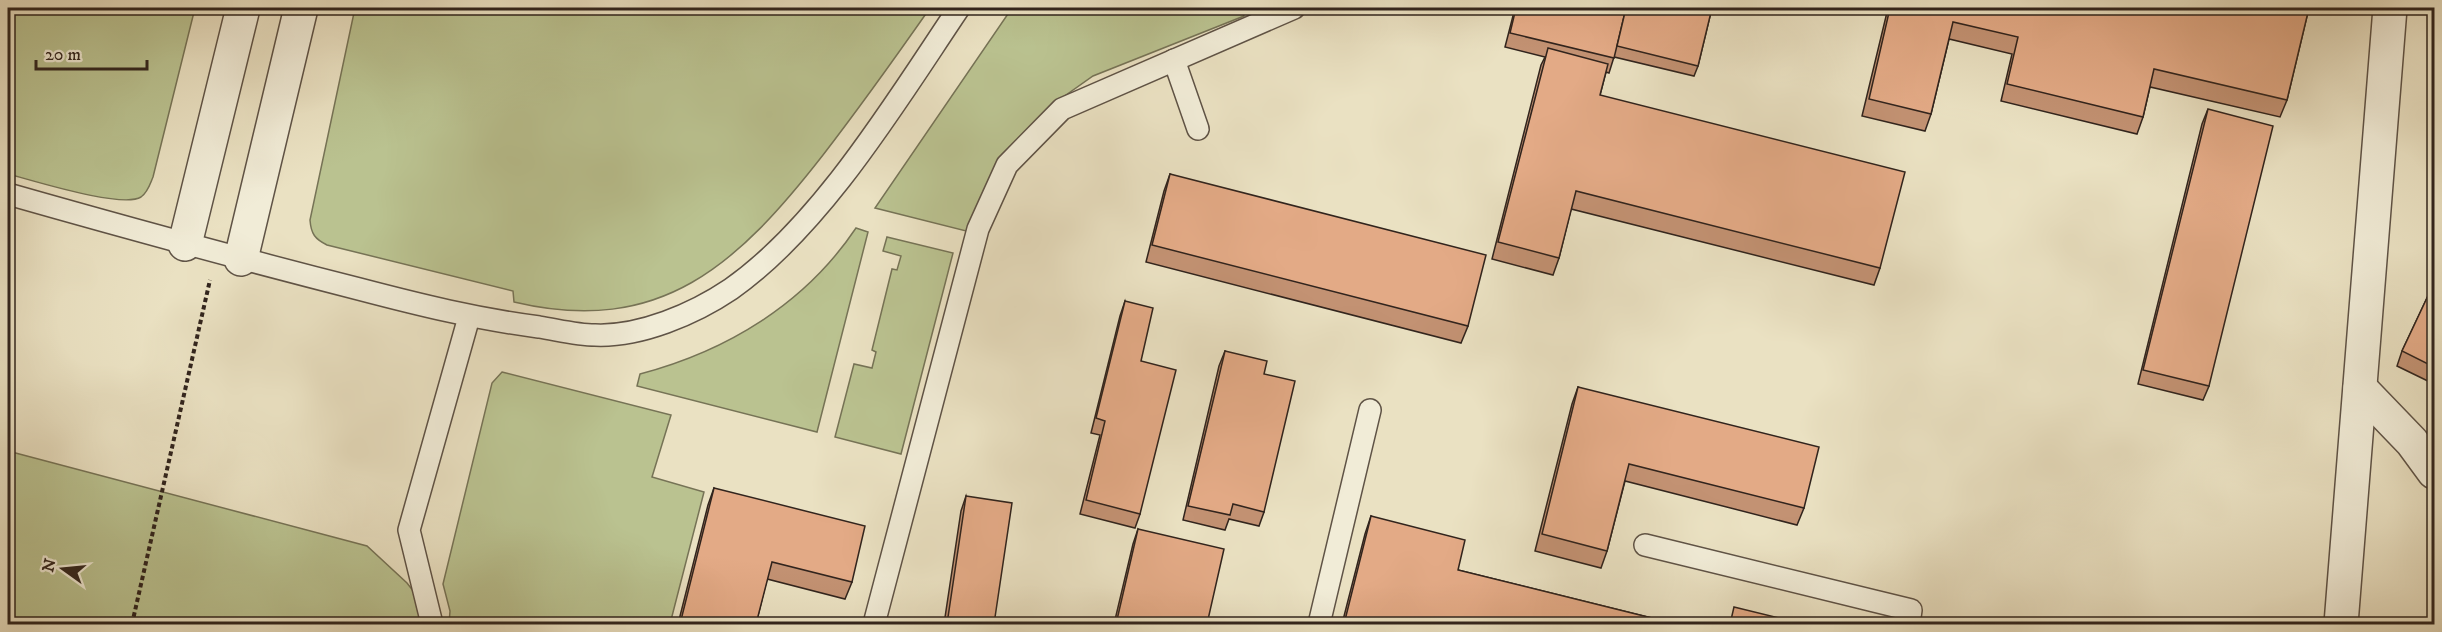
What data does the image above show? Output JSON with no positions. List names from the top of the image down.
{
  "scale_bar": "20 m",
  "north": "left"
}
